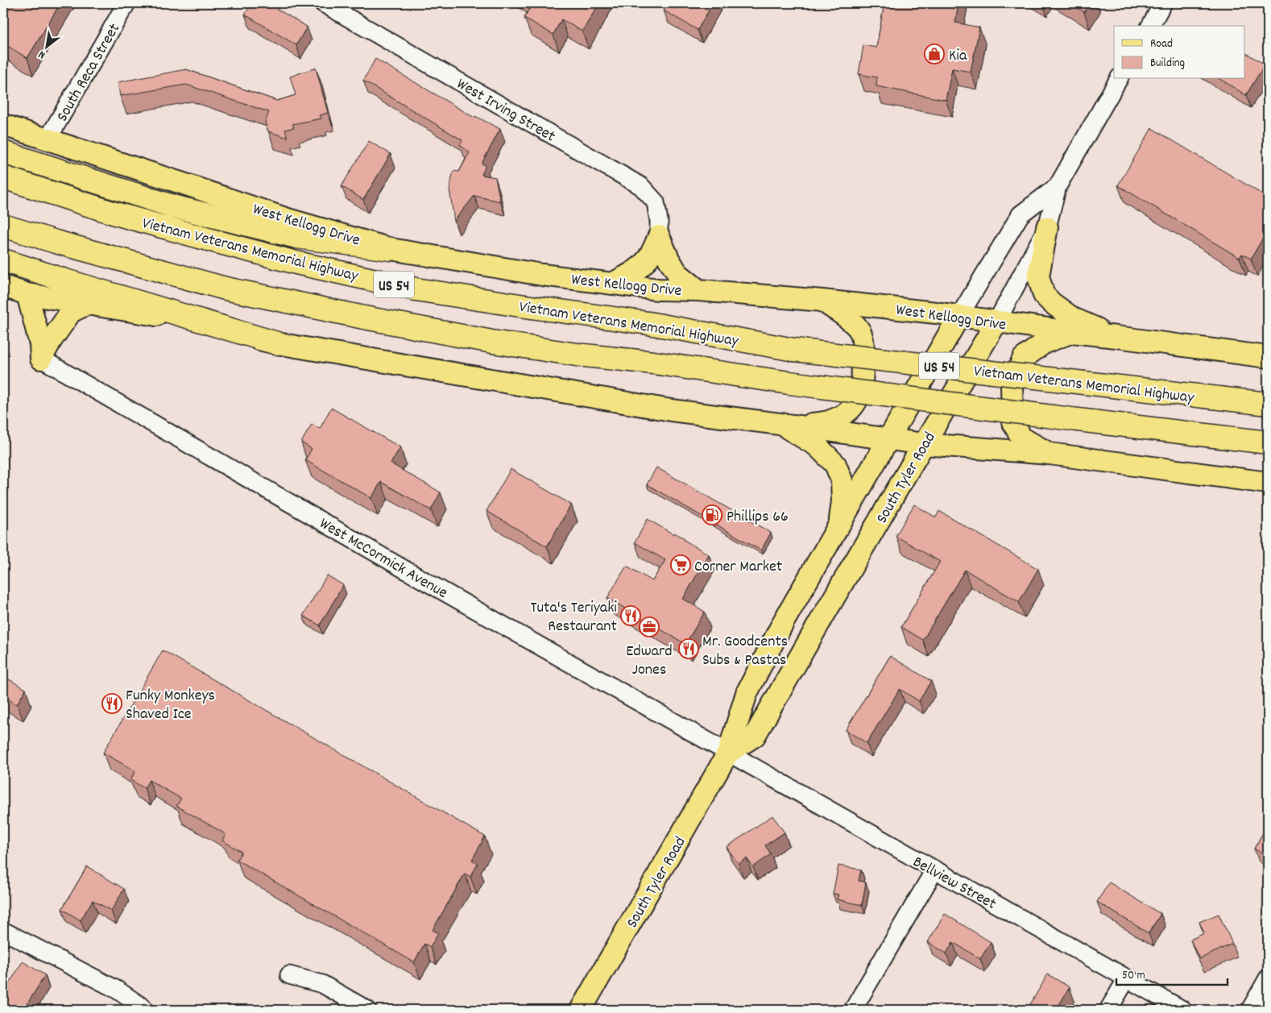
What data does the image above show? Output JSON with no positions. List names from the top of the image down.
{
  "streets": {
    "highway": ["Vietnam Veterans Memorial Highway", "US 54"],
    "main road": ["West Kellogg Drive", "South Tyler Road"],
    "street": [
      "South Reca Street",
      "West Irving Street",
      "West McCormick Avenue",
      "Bellview Street"
    ]
  },
  "crossings": [
    ["South Reca Street", "West Kellogg Drive"],
    ["West Kellogg Drive", "South Tyler Road"],
    ["South Tyler Road", "West McCormick Avenue"],
    ["South Tyler Road", "Bellview Street"],
    ["West McCormick Avenue", "Bellview Street"]
  ],
  "places": {
    "shop": ["Kia"],
    "fuel station": ["Phillips 66"],
    "supermarket": ["Corner Market"],
    "restaurant": ["Tuta's Teriyaki Restaurant", "Mr. Goodcents Subs & Pastas", "Funky Monkeys Shaved Ice"],
    "office": ["Edward Jones"]
  },
  "legend": ["Road", "Building"],
  "scale_bar": "50 m",
  "north": "bottom left"
}
